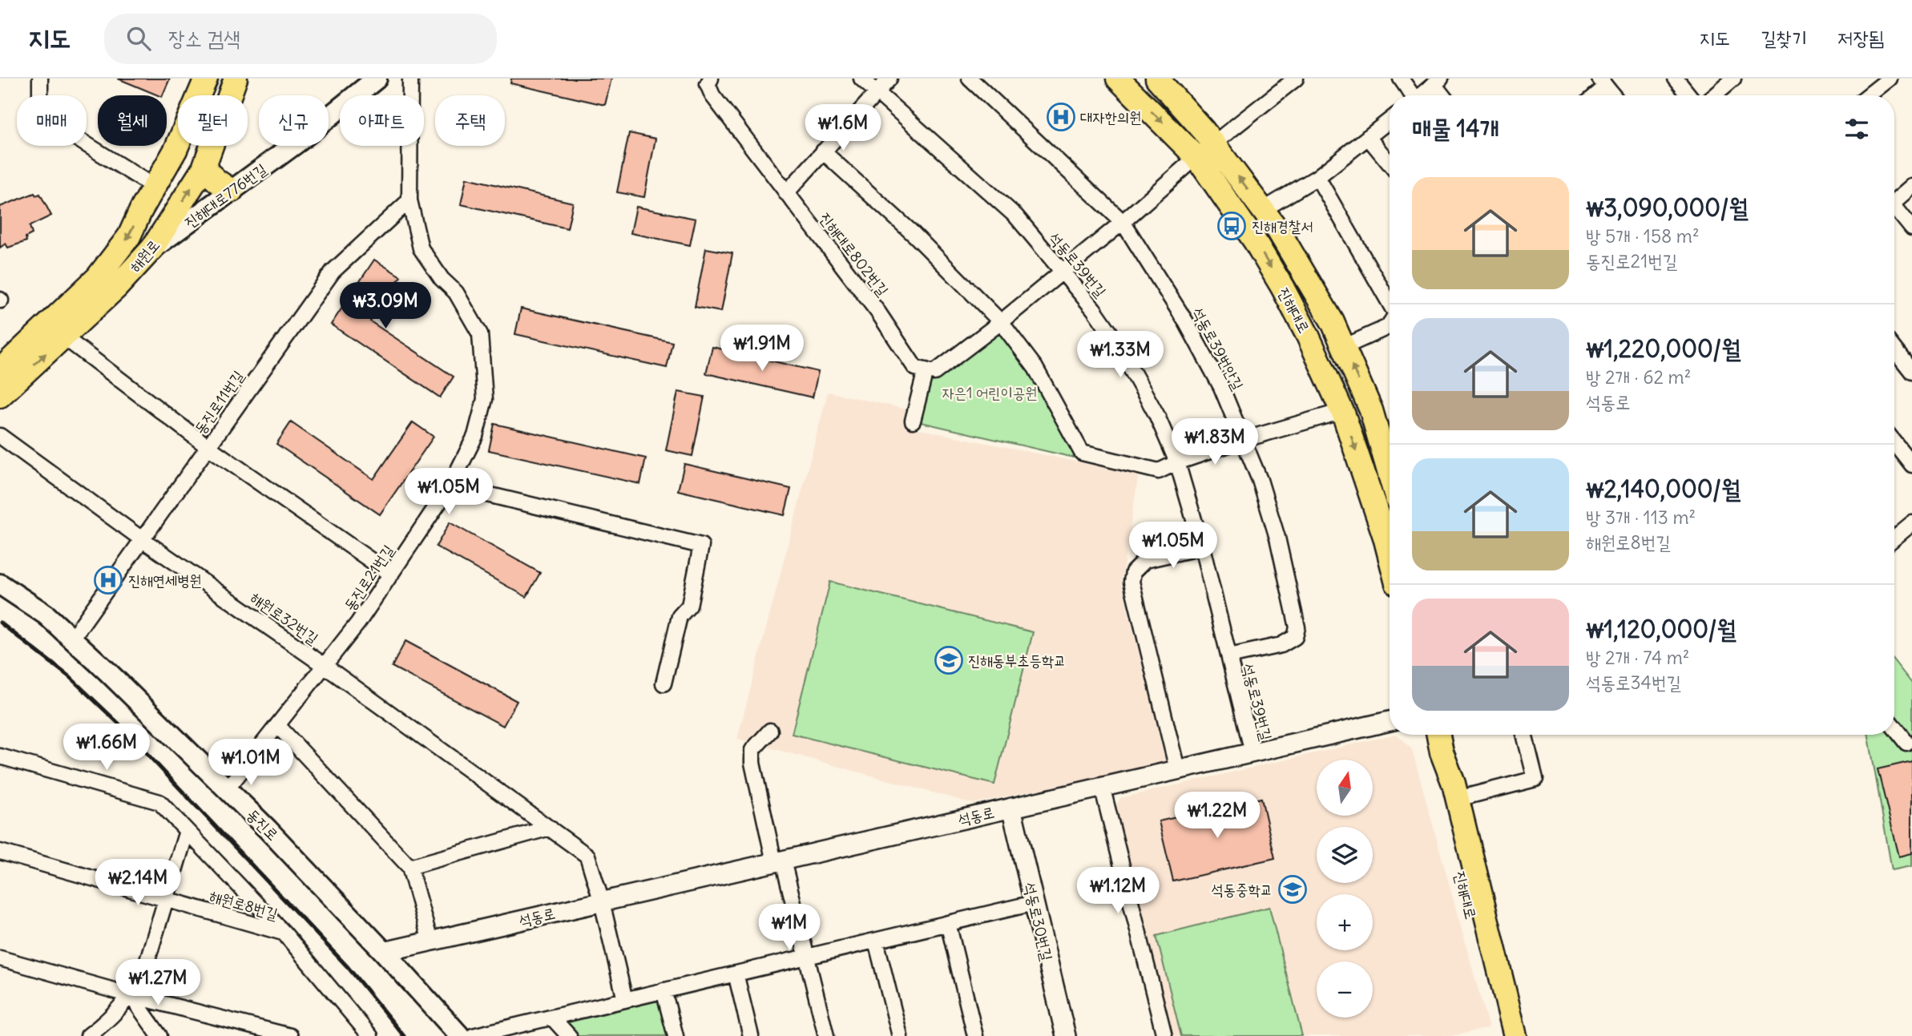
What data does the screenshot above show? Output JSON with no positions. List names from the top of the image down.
{
  "streets": {
    "main road": [
      "진해대로776번길",
      "해원로",
      "진해대로",
      "동진로"
    ],
    "street": [
      "진해대로802번길",
      "석동로39번길",
      "석동로39번안길",
      "동진로11번길",
      "동진로21번길",
      "해원로32번길",
      "석동로",
      "해원로8번길",
      "석동로30번길"
    ]
  },
  "crossings": [
    ["진해대로776번길", "해원로"],
    ["석동로39번길", "석동로39번안길"],
    ["석동로39번길", "석동로"],
    ["동진로11번길", "동진로21번길"],
    ["동진로11번길", "해원로32번길"],
    ["동진로11번길", "동진로"],
    ["동진로21번길", "해원로32번길"],
    ["동진로21번길", "동진로"],
    ["해원로32번길", "석동로"],
    ["석동로", "동진로"],
    ["석동로", "석동로30번길"]
  ],
  "parks": ["자은1 어린이공원"],
  "places": {
    "hospital": ["대자한의원", "진해연세병원"],
    "bus stop": ["진해경찰서"],
    "school or university": ["진해동부초등학교", "석동중학교"]
  },
  "north": "top",
  "page": {
    "header": "지도",
    "search": "장소 검색",
    "nav": ["지도", "길찾기", "저장됨"],
    "chip": [
      "매매",
      "월세",
      "필터",
      "신규",
      "아파트",
      "주택"
    ],
    "heading": "매물 14개",
    "price": [
      "₩1.6M",
      "₩3.09M",
      "₩1.91M",
      "₩1.33M",
      "₩1.83M",
      "₩1.05M",
      "₩1.05M",
      "₩1.66M",
      "₩1.01M",
      "₩1.22M",
      "₩2.14M",
      "₩1.12M",
      "₩1M",
      "₩1.27M"
    ],
    "list": [
      {
        "name": "₩3,090,000/월",
        "note": "방 5개 · 158 m² · 동진로21번길"
      },
      {
        "name": "₩1,220,000/월",
        "note": "방 2개 · 62 m² · 석동로"
      },
      {
        "name": "₩2,140,000/월",
        "note": "방 3개 · 113 m² · 해원로8번길"
      },
      {
        "name": "₩1,120,000/월",
        "note": "방 2개 · 74 m² · 석동로34번길"
      }
    ],
    "map_buttons": ["+", "−"]
  }
}
